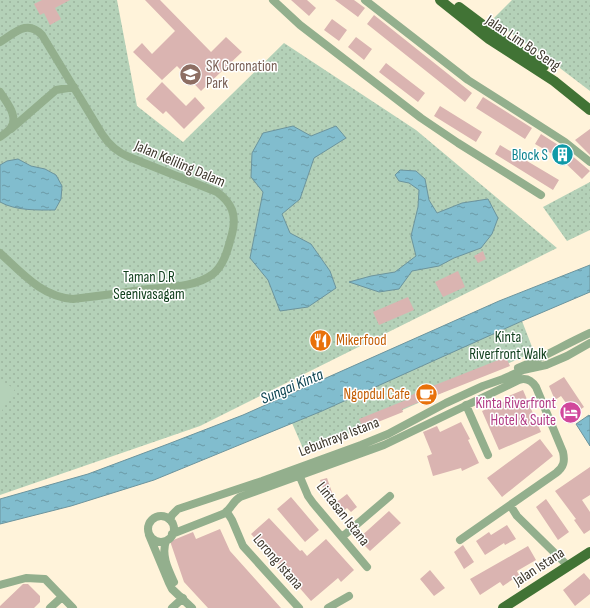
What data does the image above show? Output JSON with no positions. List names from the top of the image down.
{
  "streets": {
    "main road": ["Jalan Lim Bo Seng", "Jalan Istana"],
    "street": [
      "Jalan Keliling Dalam",
      "Lebuhraya Istana",
      "Lintasan Istana",
      "Lorong Istana"
    ]
  },
  "water": ["Sungai Kinta"],
  "parks": ["Taman D.R Seenivasagam", "Kinta Riverfront Walk"],
  "places": {
    "school or university": ["SK Coronation Park"],
    "building": ["Block S"],
    "restaurant": ["Mikerfood"],
    "cafe": ["Ngopdul Cafe"],
    "hotel": ["Kinta Riverfront Hotel & Suite"]
  }
}
